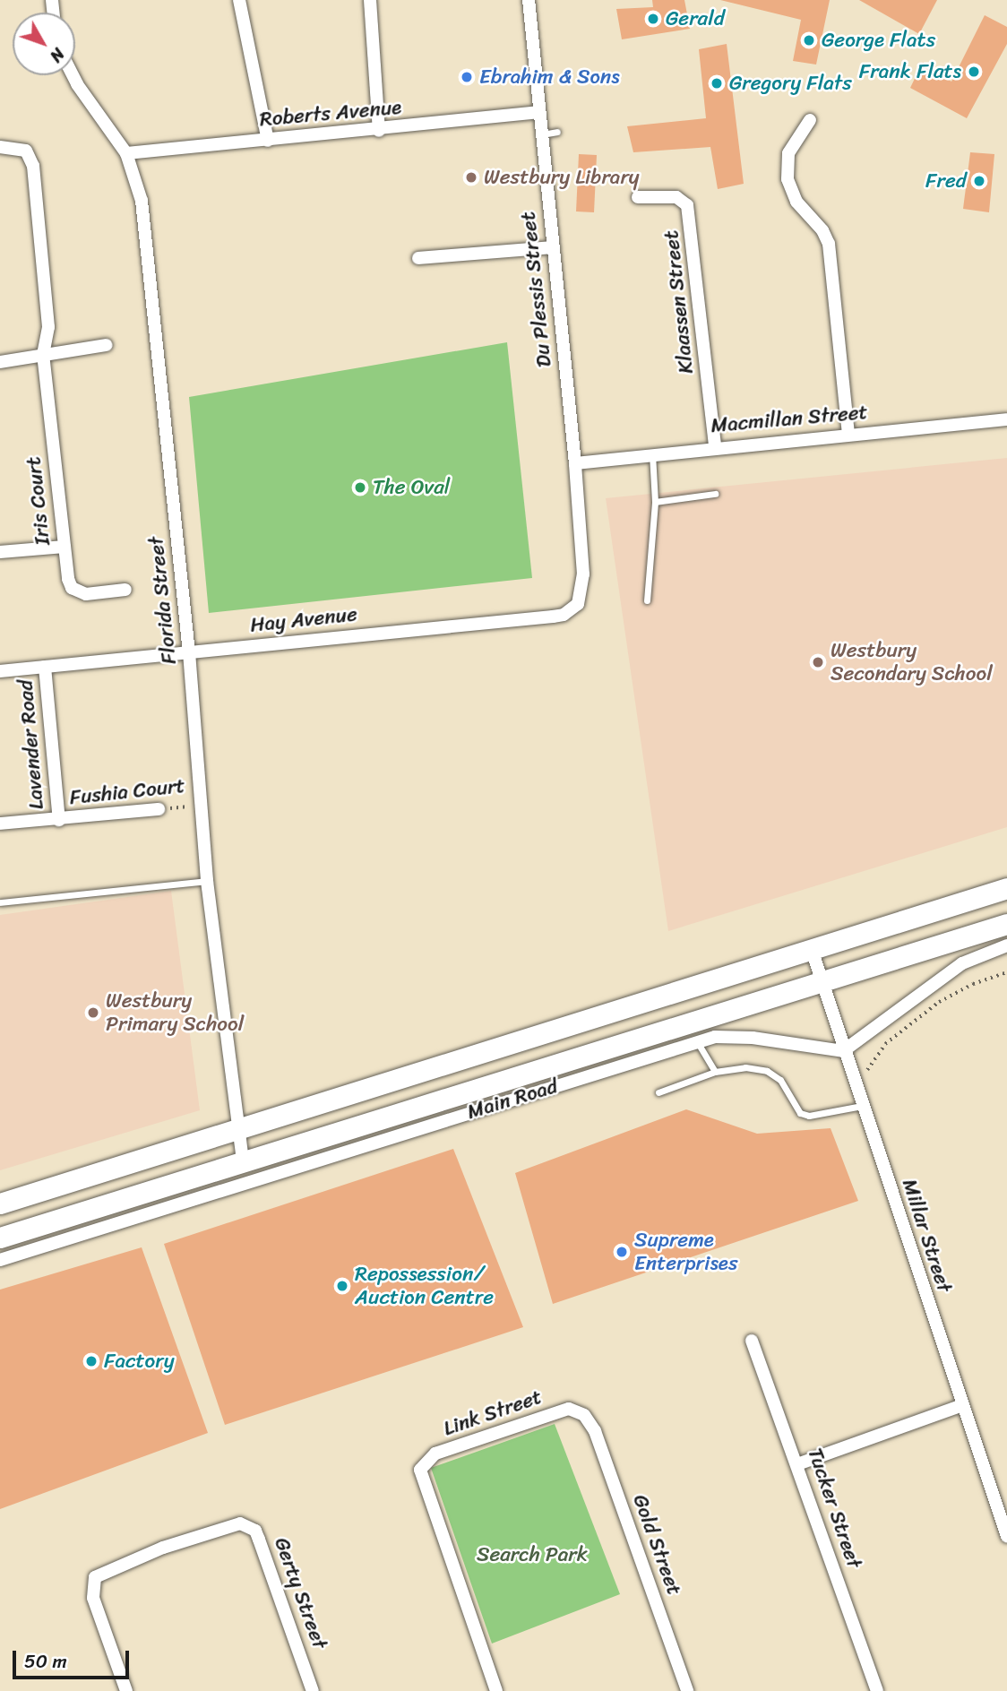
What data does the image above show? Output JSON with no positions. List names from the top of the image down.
{
  "streets": {
    "main road": ["Main Road"],
    "street": [
      "Roberts Avenue",
      "Du Plessis Street",
      "Klaassen Street",
      "Macmillan Street",
      "Iris Court",
      "Florida Street",
      "Hay Avenue",
      "Lavender Road",
      "Fushia Court",
      "Millar Street",
      "Link Street",
      "Tucker Street",
      "Gold Street",
      "Gerty Street"
    ]
  },
  "crossings": [
    ["Roberts Avenue", "Du Plessis Street"],
    ["Roberts Avenue", "Florida Street"],
    ["Du Plessis Street", "Macmillan Street"],
    ["Du Plessis Street", "Hay Avenue"],
    ["Klaassen Street", "Macmillan Street"],
    ["Florida Street", "Hay Avenue"],
    ["Florida Street", "Fushia Court"],
    ["Florida Street", "Main Road"],
    ["Hay Avenue", "Lavender Road"],
    ["Lavender Road", "Fushia Court"],
    ["Main Road", "Millar Street"],
    ["Link Street", "Gold Street"]
  ],
  "parks": ["Search Park"],
  "places": [
    "Gerald",
    "George Flats",
    "Frank Flats",
    "Ebrahim & Sons",
    "Gregory Flats",
    "Westbury Library",
    "Fred",
    "The Oval",
    "Westbury Secondary School",
    "Westbury Primary School",
    "Supreme Enterprises",
    "Repossession/ Auction Centre",
    "Factory"
  ],
  "scale_bar": "50 m",
  "north": "bottom right"
}
